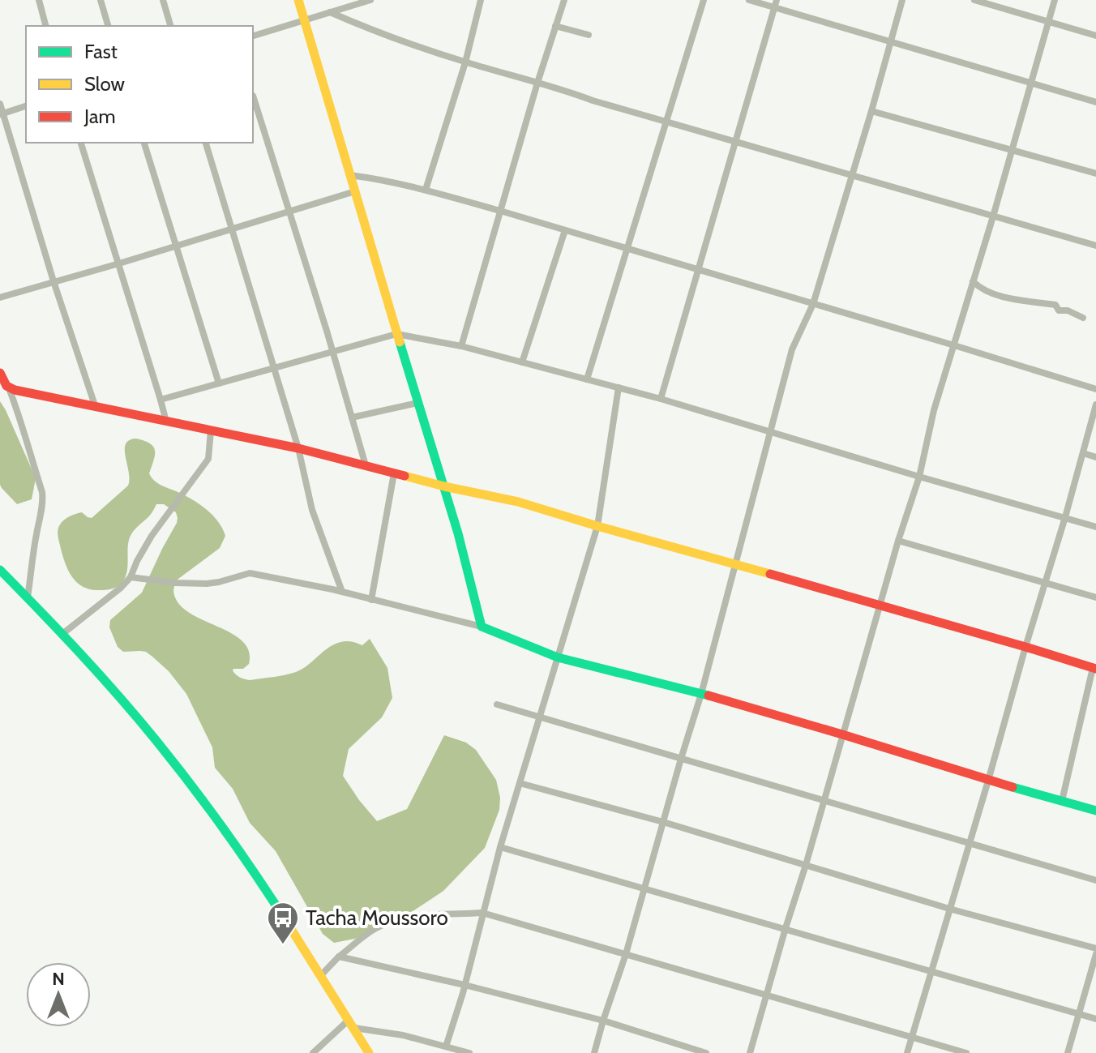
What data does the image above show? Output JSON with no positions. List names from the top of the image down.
{
  "places": {
    "bus stop": ["Tacha Moussoro"]
  },
  "legend": ["Fast", "Slow", "Jam"],
  "north": "top"
}
